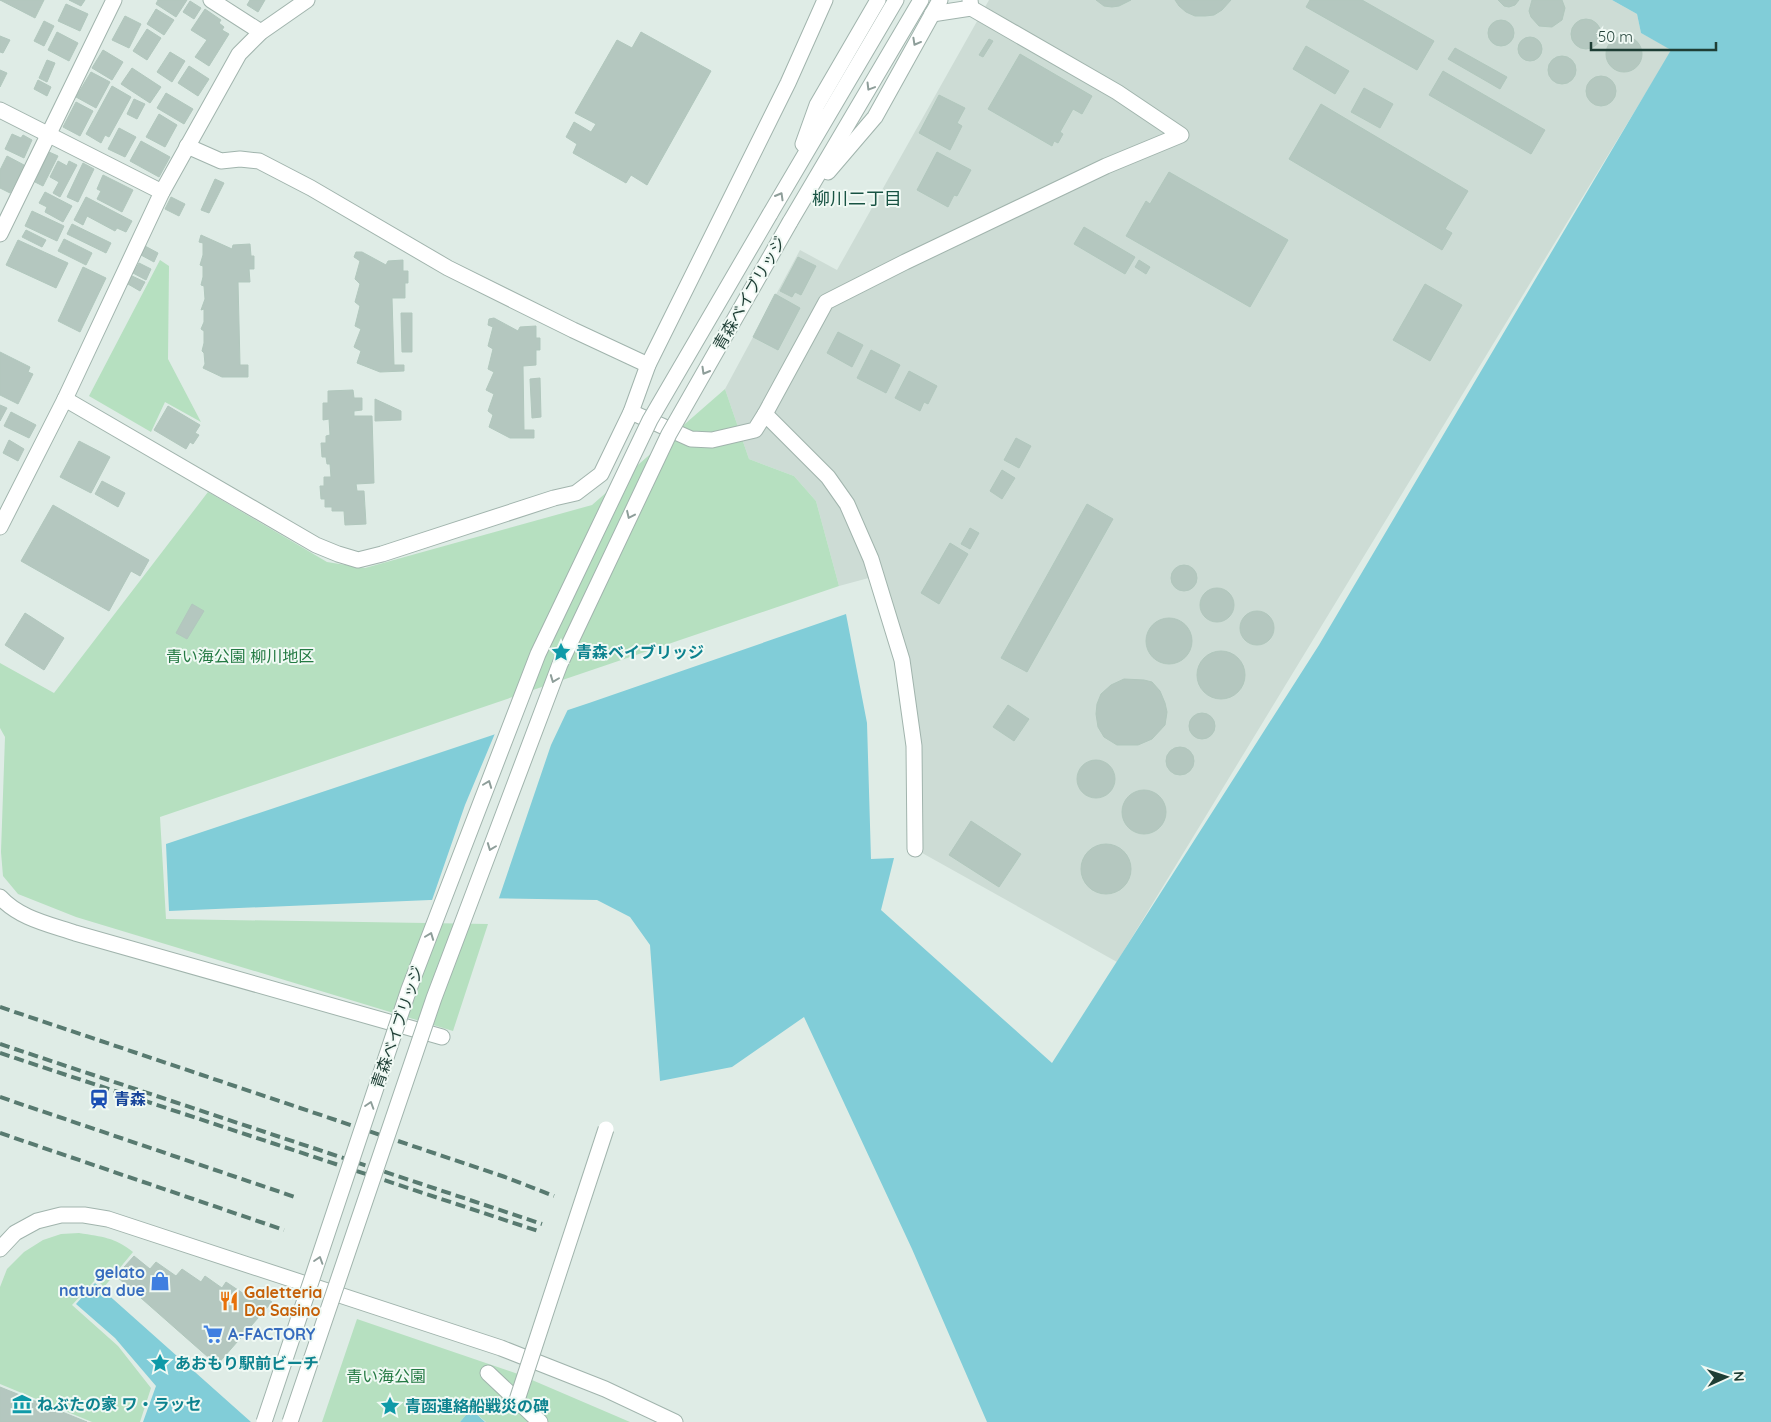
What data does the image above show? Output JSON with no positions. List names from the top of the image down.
{
  "streets": {
    "street": ["青森ベイブリッジ"]
  },
  "districts": ["柳川二丁目"],
  "parks": ["青い海公園 柳川地区", "青い海公園"],
  "places": {
    "place": ["青森ベイブリッジ", "あおもり駅前ビーチ", "青函連絡船戦災の碑"],
    "station": ["青森"],
    "shop": ["gelato natura due"],
    "restaurant": ["Galetteria Da Sasino"],
    "supermarket": ["A-FACTORY"],
    "museum": ["ねぶたの家 ワ・ラッセ"]
  },
  "scale_bar": "50 m",
  "north": "right"
}
